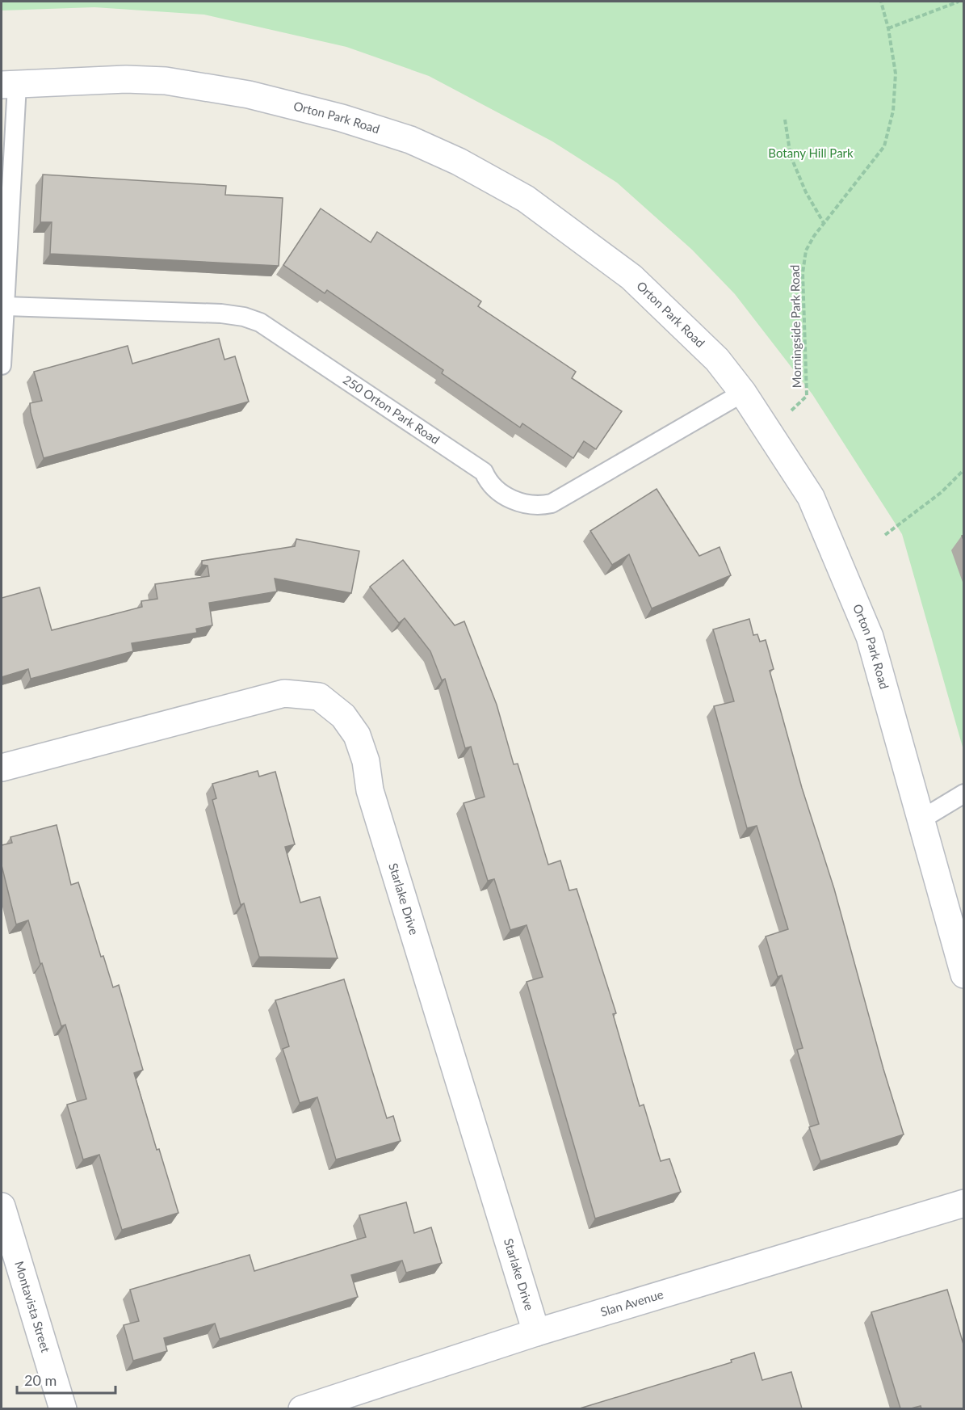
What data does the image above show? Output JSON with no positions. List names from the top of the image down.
{
  "streets": {
    "street": [
      "Orton Park Road",
      "Starlake Drive",
      "Slan Avenue",
      "Montavista Street"
    ],
    "lane": ["250 Orton Park Road"],
    "path": ["Morningside Park Road"]
  },
  "crossings": [
    ["Orton Park Road", "Morningside Park Road"],
    ["Orton Park Road", "250 Orton Park Road"],
    ["Starlake Drive", "Slan Avenue"]
  ],
  "parks": ["Botany Hill Park"],
  "scale_bar": "20 m"
}
